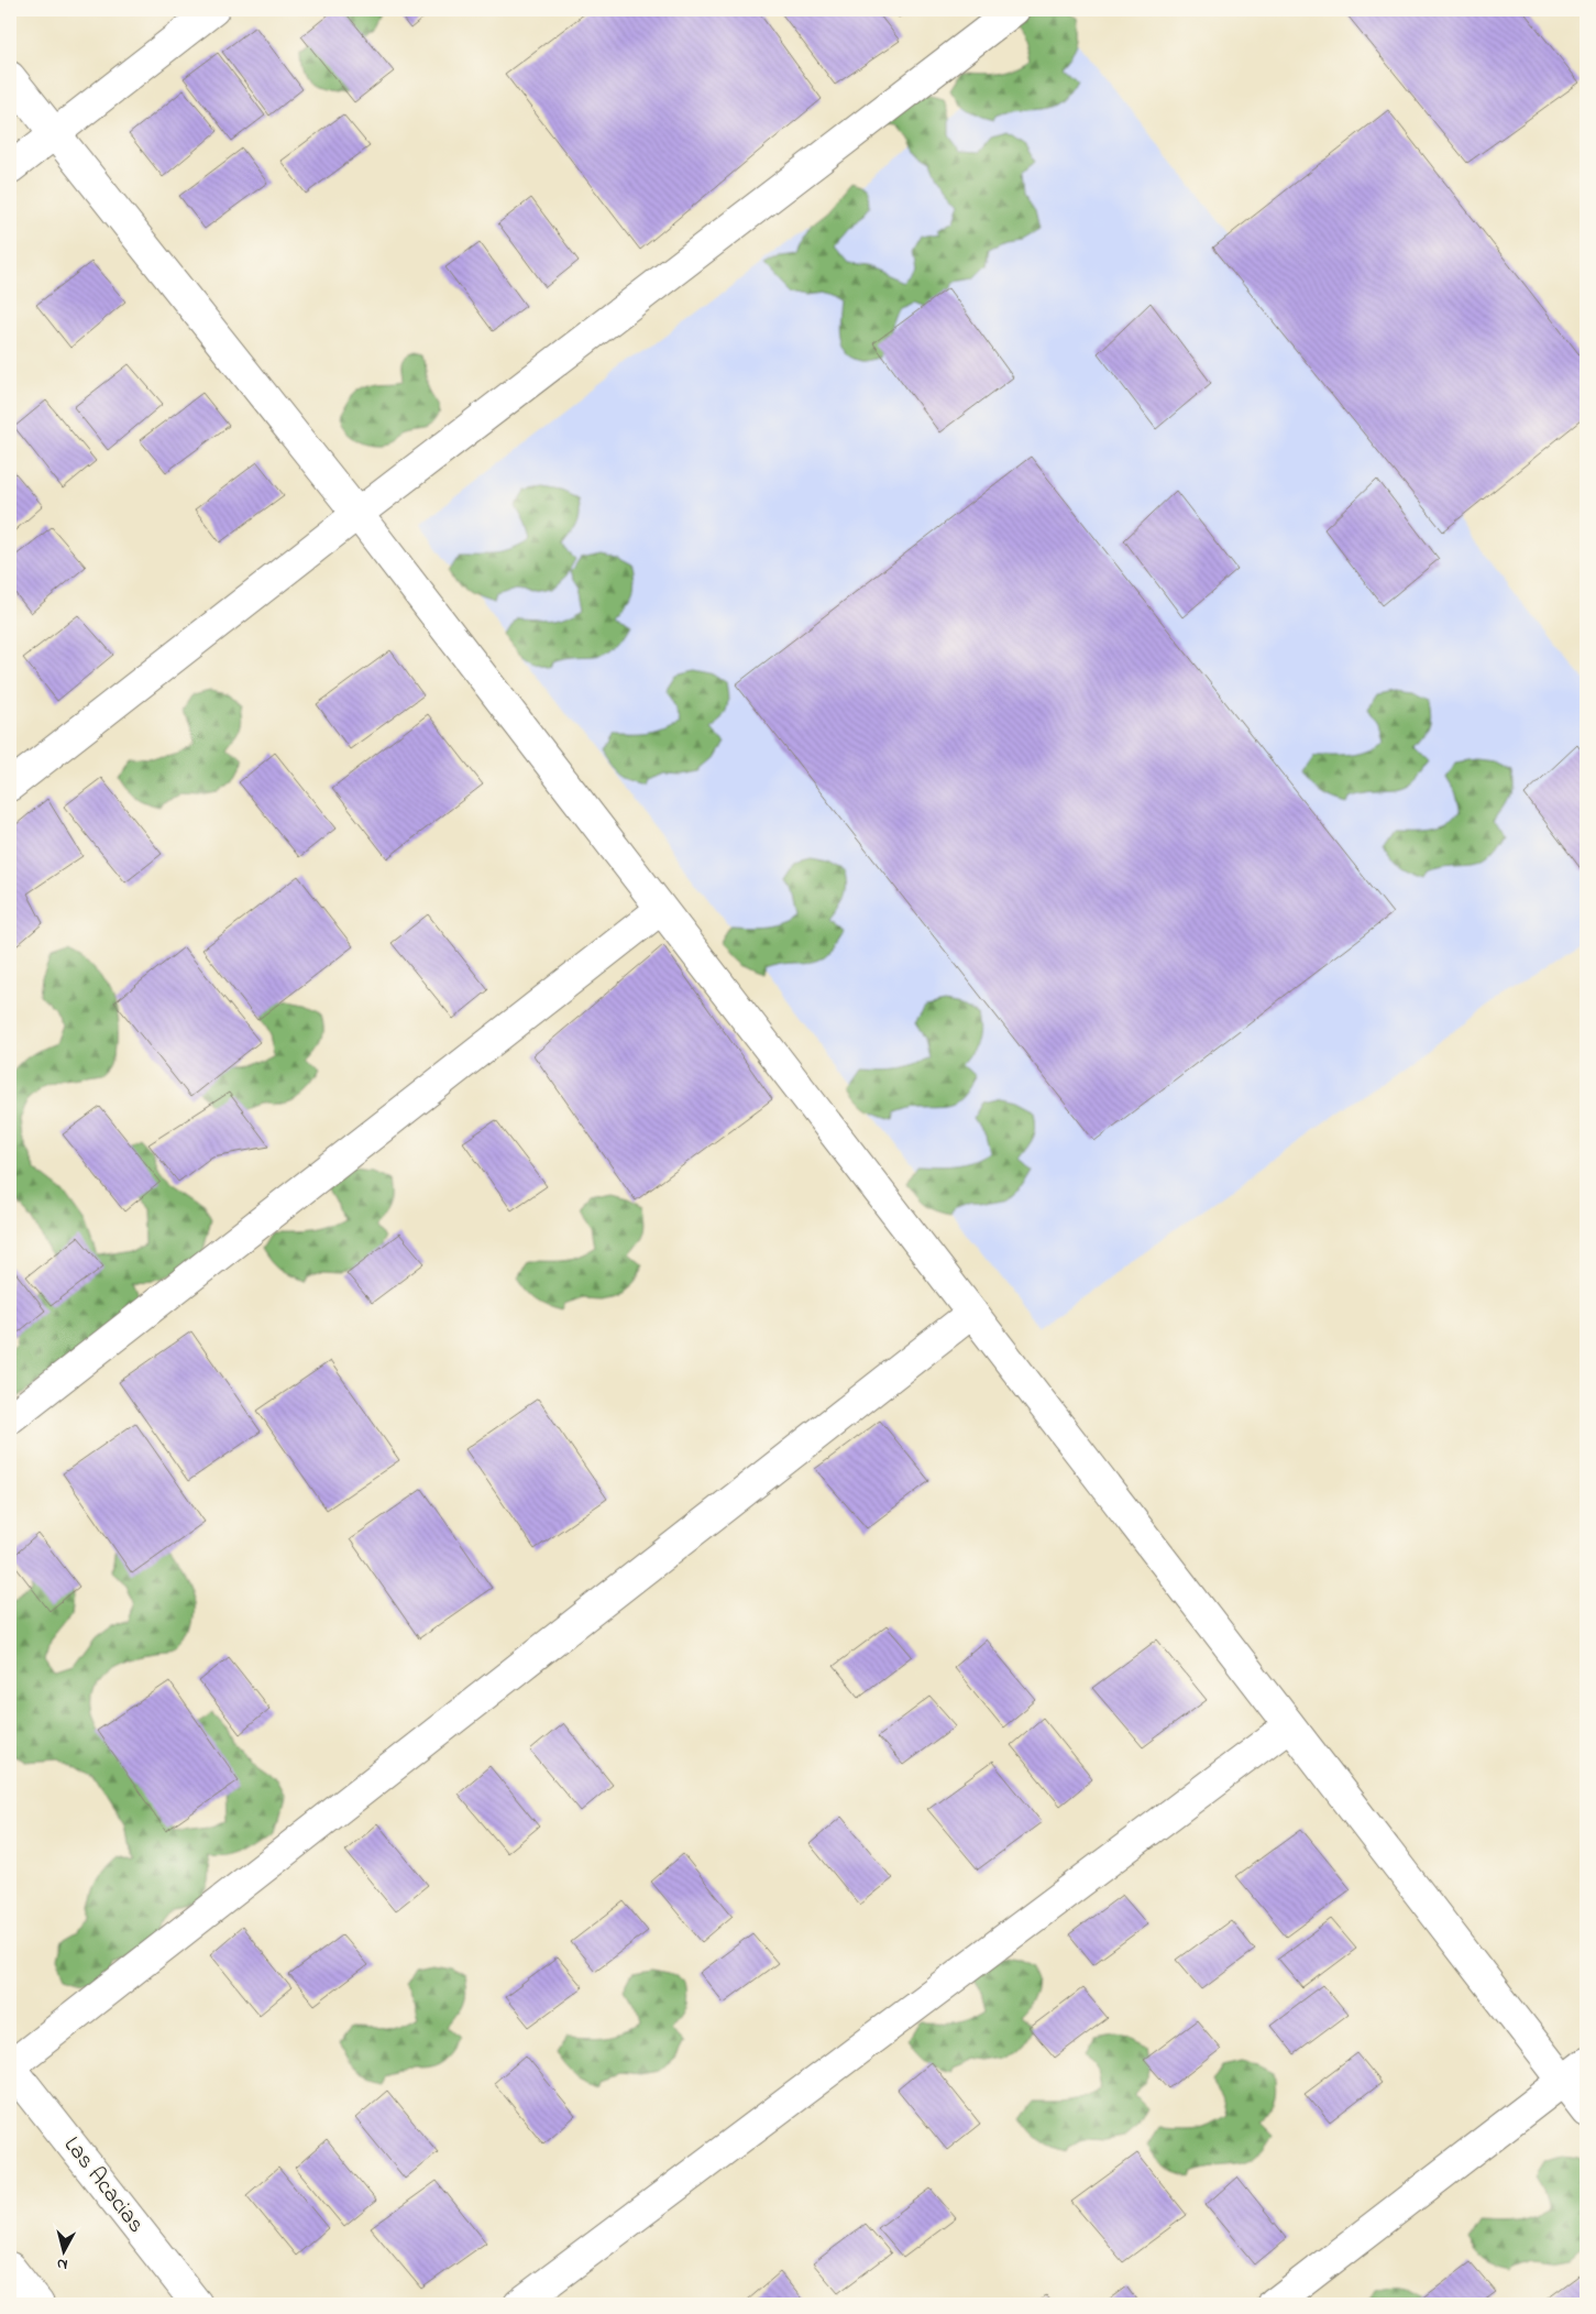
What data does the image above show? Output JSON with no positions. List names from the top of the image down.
{
  "streets": {
    "street": ["Las Acacias"]
  },
  "north": "bottom"
}
